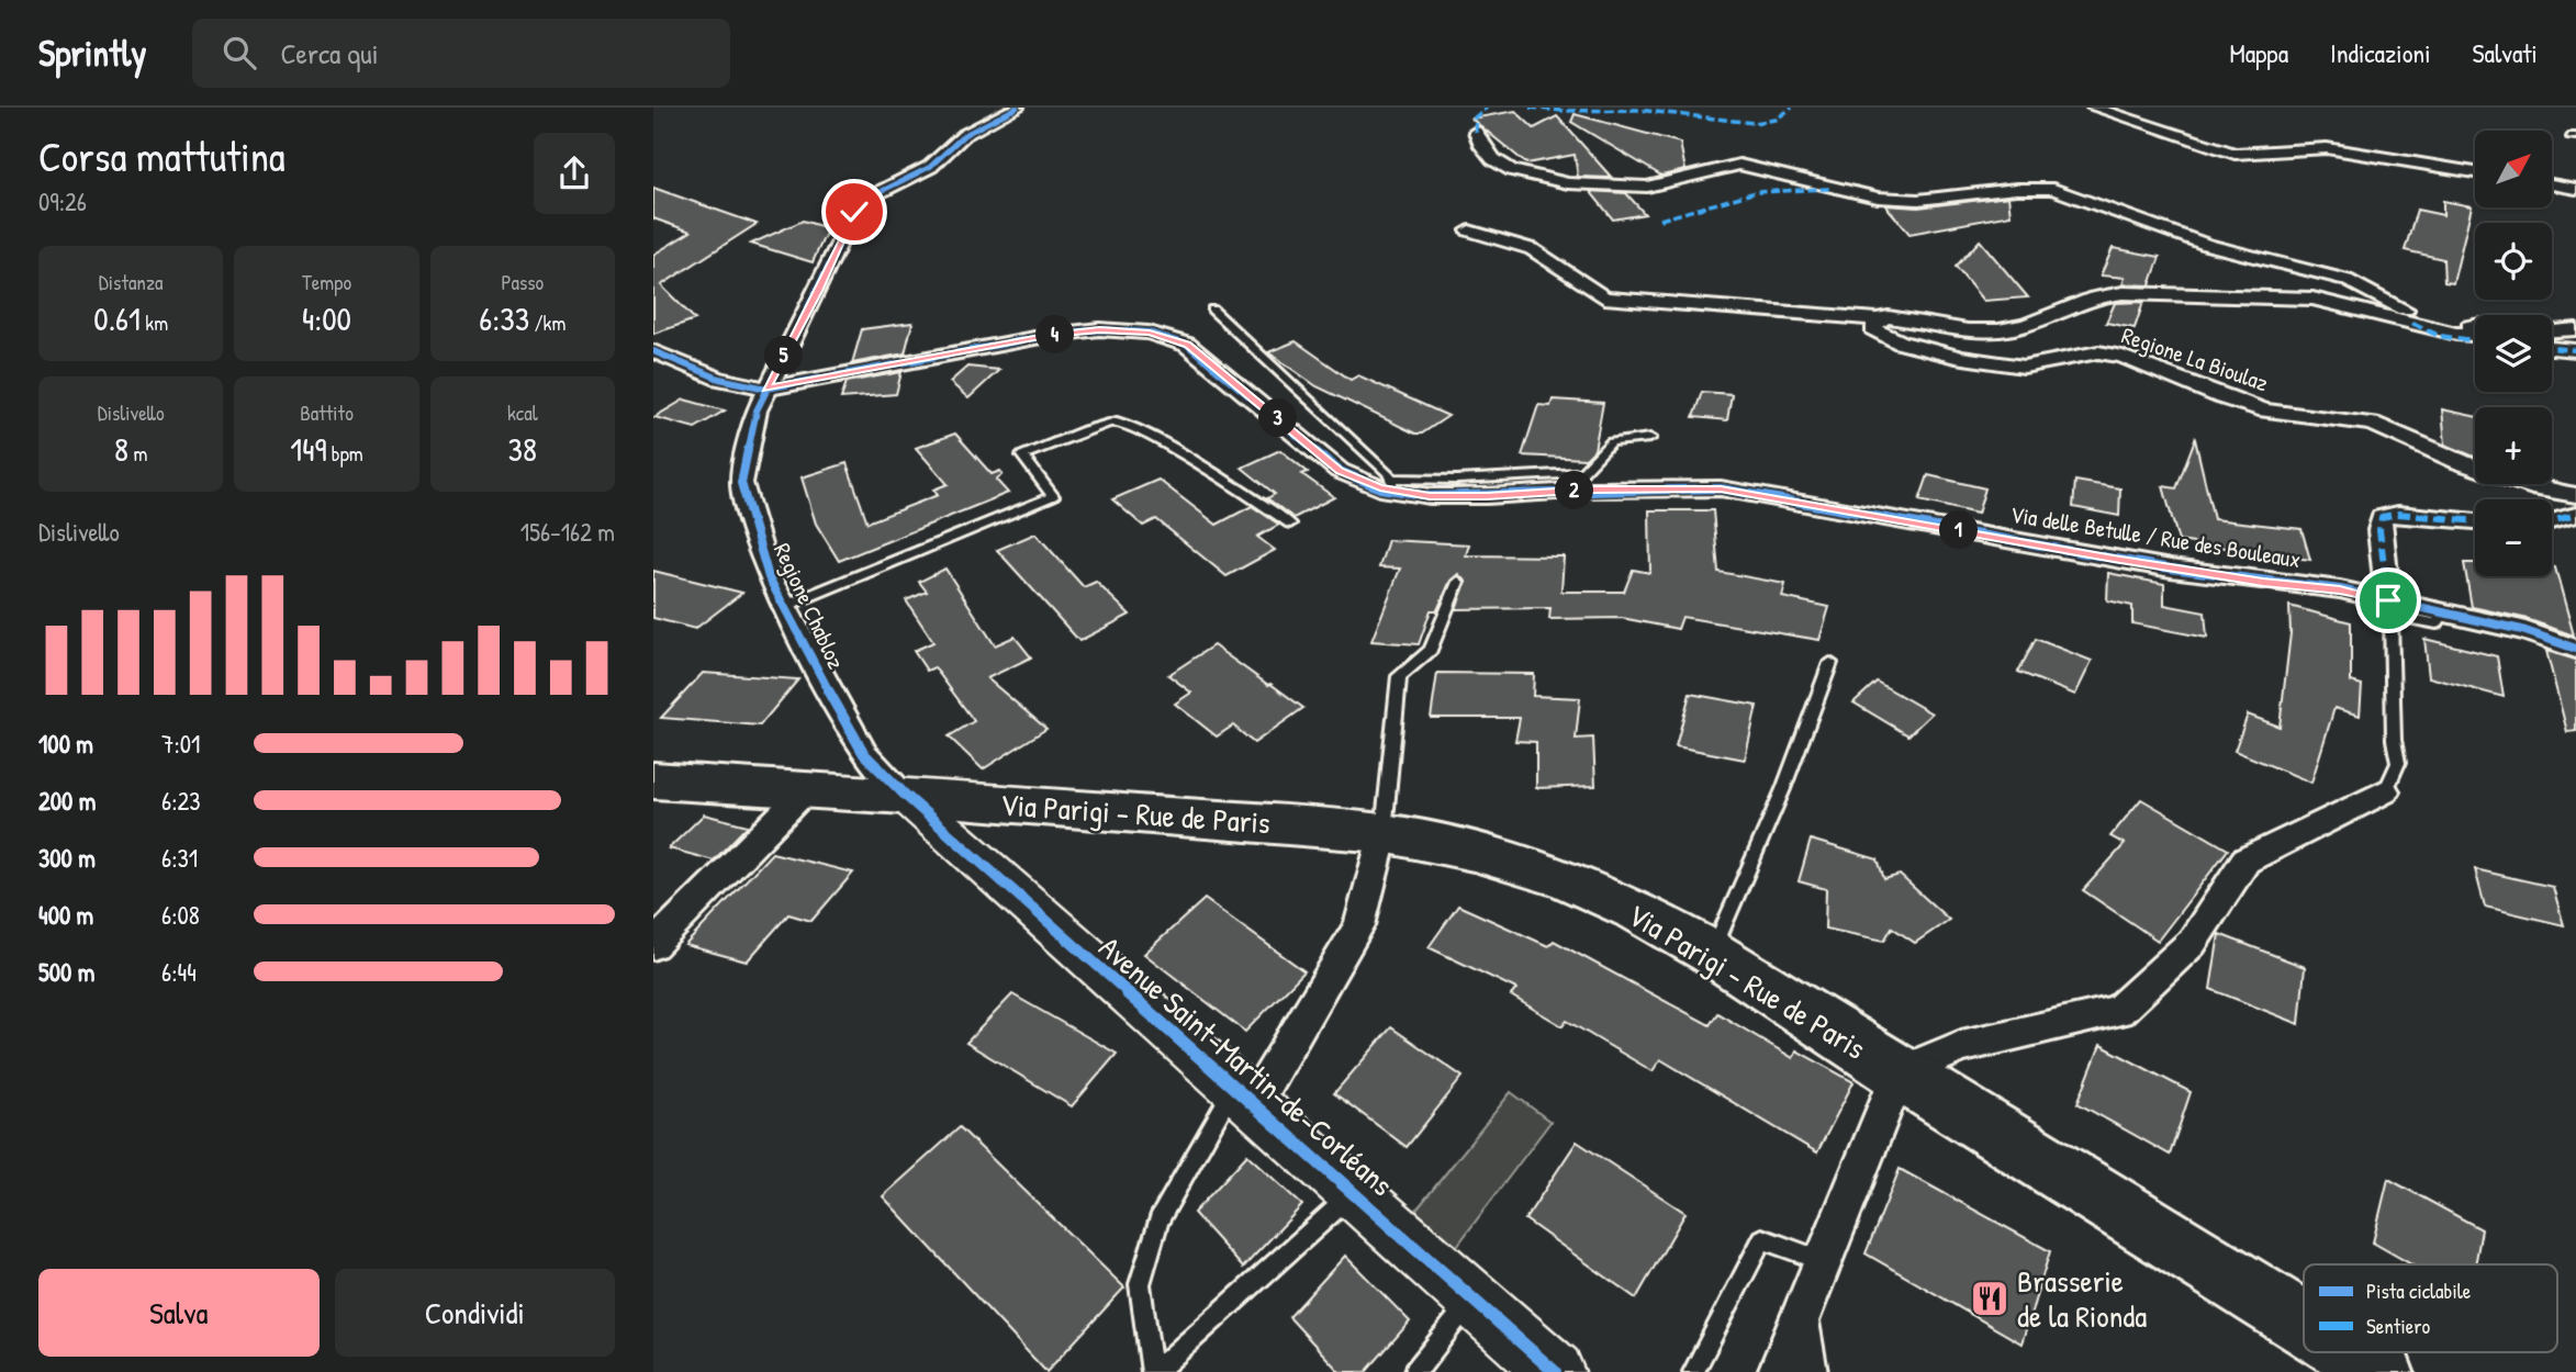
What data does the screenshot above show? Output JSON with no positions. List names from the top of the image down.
{
  "streets": {
    "main road": ["Via Parigi - Rue de Paris"],
    "street": [
      "Regione La Bioulaz",
      "Via delle Betulle / Rue des Bouleaux",
      "Regione Chabloz",
      "Avenue Saint-Martin-de-Corléans"
    ]
  },
  "crossings": [
    ["Via delle Betulle / Rue des Bouleaux", "Regione Chabloz"],
    ["Regione Chabloz", "Via Parigi - Rue de Paris"],
    ["Regione Chabloz", "Avenue Saint-Martin-de-Corléans"],
    ["Via Parigi - Rue de Paris", "Avenue Saint-Martin-de-Corléans"]
  ],
  "places": {
    "restaurant": ["Brasserie de la Rionda"]
  },
  "legend": ["Pista ciclabile", "Sentiero"],
  "north": "top right",
  "page": {
    "header": "Sprintly",
    "search": "Cerca qui",
    "nav": ["Mappa", "Indicazioni", "Salvati"],
    "heading": ["Corsa mattutina", "09:26"],
    "map_buttons": ["+", "−"],
    "stats": [
      ["Distanza", "0.61 km"],
      ["Tempo", "4:00"],
      ["Passo", "6:33 /km"],
      ["Dislivello", "8 m"],
      ["Battito", "149 bpm"],
      ["kcal", "38"]
    ],
    "pins": [
      "4",
      "5",
      "3",
      "2",
      "1"
    ],
    "chart": ["Dislivello", "156–162 m"],
    "list": [
      {
        "name": "100 m",
        "note": "7:01"
      },
      {
        "name": "200 m",
        "note": "6:23"
      },
      {
        "name": "300 m",
        "note": "6:31"
      },
      {
        "name": "400 m",
        "note": "6:08"
      },
      {
        "name": "500 m",
        "note": "6:44"
      }
    ],
    "buttons": ["Salva", "Condividi"]
  }
}
